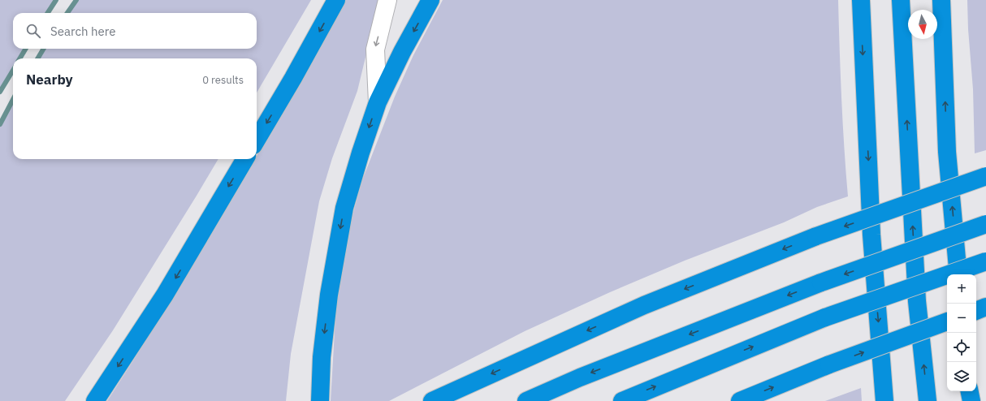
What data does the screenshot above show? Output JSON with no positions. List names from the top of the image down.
{
  "north": "bottom",
  "page": {
    "search": "Search here",
    "heading": ["Nearby", "0 results"],
    "map_buttons": ["+", "−"]
  }
}
